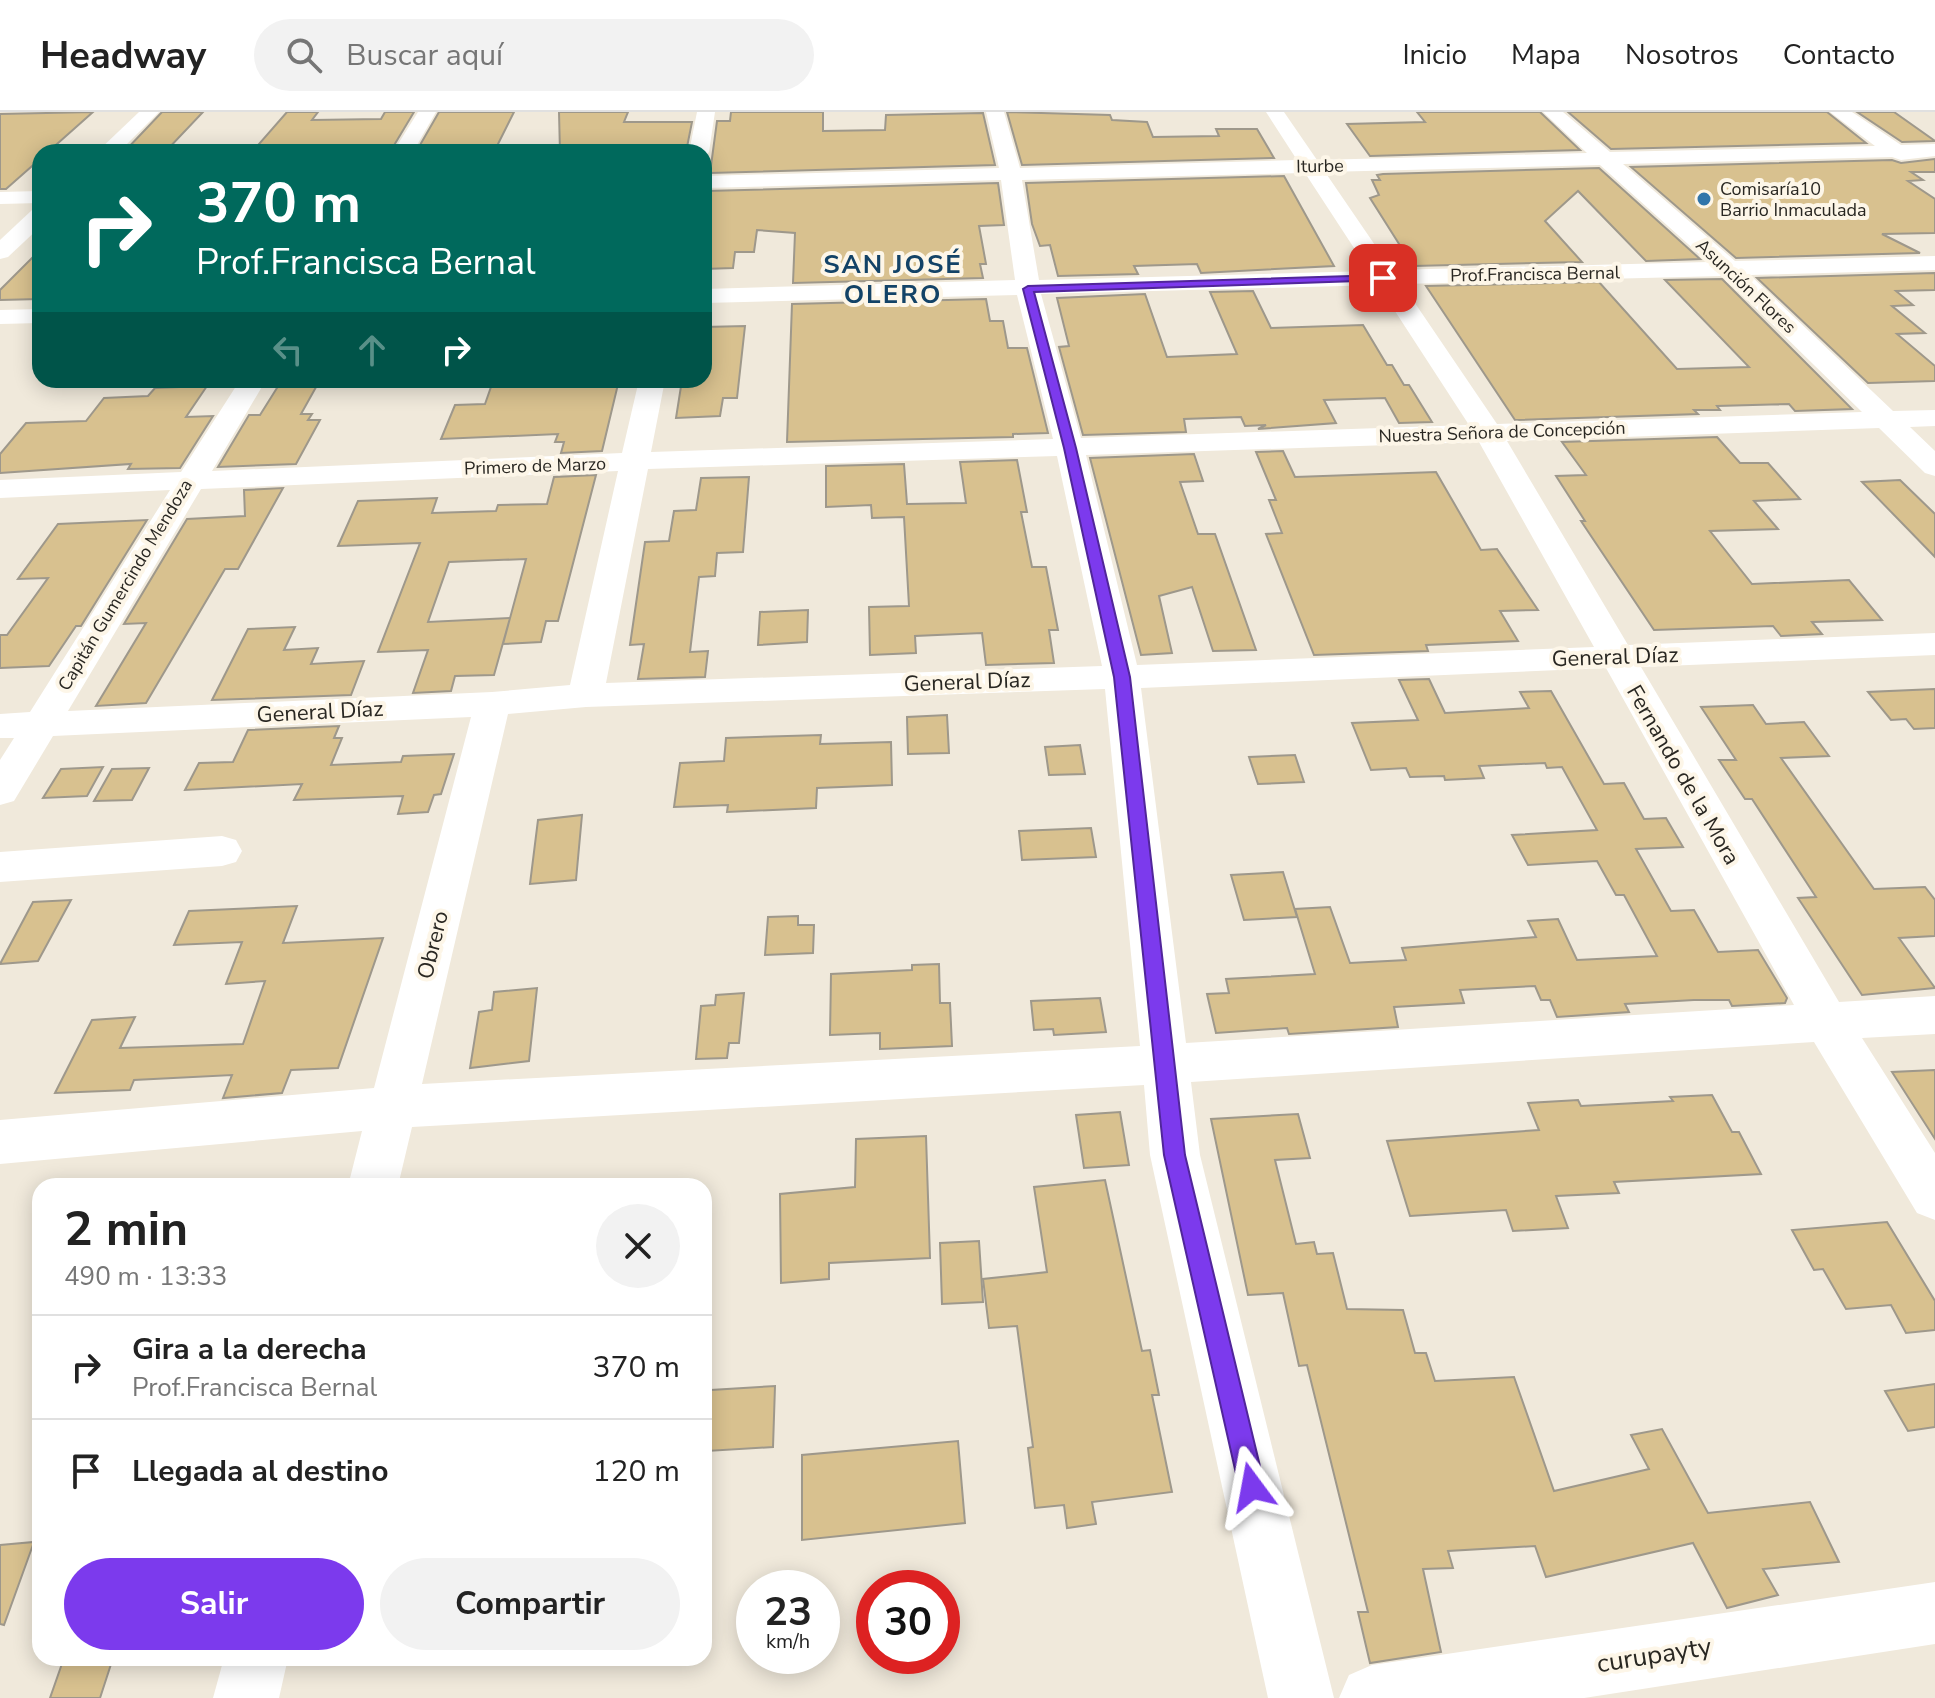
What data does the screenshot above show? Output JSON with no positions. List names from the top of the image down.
{
  "streets": {
    "street": [
      "Iturbe",
      "Prof.Francisca Bernal",
      "Asunción Flores",
      "Nuestra Señora de Concepción",
      "Primero de Marzo",
      "Capitán Gumercindo Mendoza",
      "General Díaz",
      "Fernando de la Mora",
      "Obrero",
      "curupayty"
    ]
  },
  "crossings": [
    ["Iturbe", "Asunción Flores"],
    ["Iturbe", "Fernando de la Mora"],
    ["Prof.Francisca Bernal", "Asunción Flores"],
    ["Prof.Francisca Bernal", "Fernando de la Mora"],
    ["Asunción Flores", "Nuestra Señora de Concepción"],
    ["Nuestra Señora de Concepción", "Primero de Marzo"],
    ["Nuestra Señora de Concepción", "Fernando de la Mora"],
    ["Primero de Marzo", "Capitán Gumercindo Mendoza"],
    ["Capitán Gumercindo Mendoza", "General Díaz"],
    ["General Díaz", "Fernando de la Mora"],
    ["General Díaz", "Obrero"]
  ],
  "districts": ["SAN JOSÉ OLERO"],
  "places": ["Comisaría10 Barrio Inmaculada"],
  "page": {
    "header": "Headway",
    "search": "Buscar aquí",
    "nav": [
      "Inicio",
      "Mapa",
      "Nosotros",
      "Contacto"
    ],
    "turn": ["370 m", "Prof.Francisca Bernal"],
    "heading": ["2 min", "490 m · 13:33"],
    "list": [
      {
        "name": "Gira a la derecha",
        "note": "Prof.Francisca Bernal",
        "value": "370 m"
      },
      {
        "name": "Llegada al destino",
        "value": "120 m"
      }
    ],
    "buttons": ["Salir", "Compartir"],
    "speed": "23 km/h",
    "limit": "30"
  }
}
